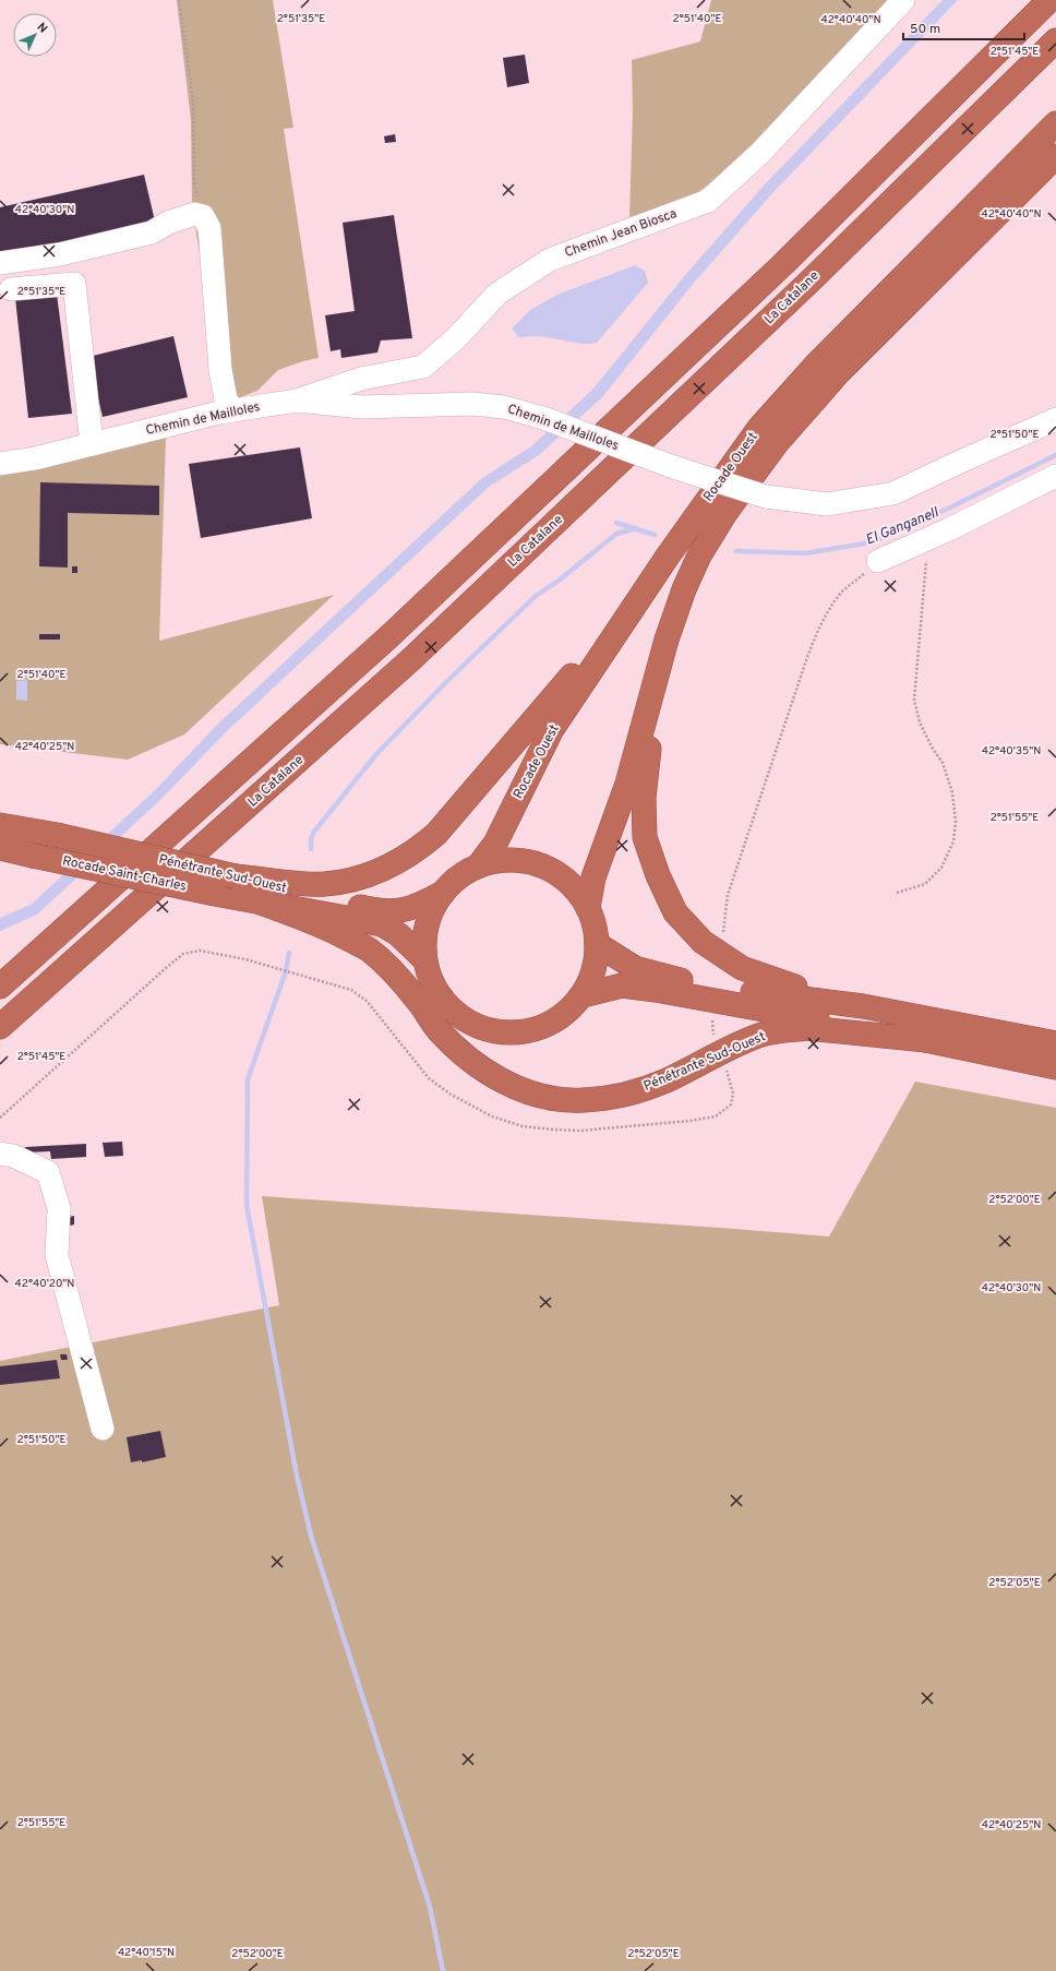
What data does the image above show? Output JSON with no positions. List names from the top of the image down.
{
  "streets": {
    "highway": [
      "La Catalane",
      "Rocade Ouest",
      "Rocade Saint-Charles",
      "Pénétrante Sud-Ouest"
    ],
    "street": ["Chemin Jean Biosca", "Chemin de Mailloles"]
  },
  "crossings": [
    ["Chemin Jean Biosca", "Chemin de Mailloles"],
    ["Rocade Ouest", "Pénétrante Sud-Ouest"],
    ["Rocade Saint-Charles", "Pénétrante Sud-Ouest"]
  ],
  "water": ["El Ganganell"],
  "scale_bar": "50 m",
  "north": "top right",
  "coordinates": [
    "2°51'35\"E",
    "2°51'40\"E",
    "42°40'40\"N",
    "2°51'45\"E",
    "42°40'30\"N",
    "2°51'50\"E",
    "42°40'25\"N",
    "42°40'35\"N",
    "2°51'55\"E",
    "2°52'00\"E",
    "42°40'20\"N",
    "2°52'05\"E",
    "42°40'15\"N"
  ]
}
